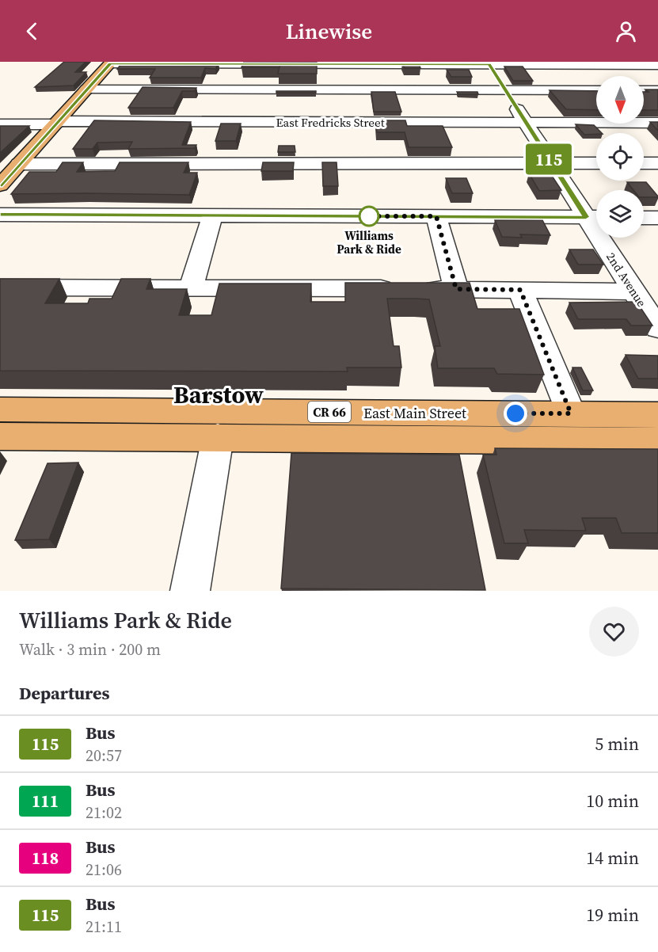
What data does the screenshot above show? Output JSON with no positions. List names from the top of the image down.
{
  "streets": {
    "main road": ["CR 66", "East Main Street"],
    "street": ["East Fredricks Street", "2nd Avenue"]
  },
  "crossings": [
    ["East Fredricks Street", "2nd Avenue"]
  ],
  "districts": ["Barstow"],
  "places": ["Williams Park & Ride"],
  "lines": ["bus line 115"],
  "north": "bottom",
  "page": {
    "header": "Linewise",
    "on_map": "115",
    "heading": [
      ["Williams Park & Ride", "Walk · 3 min · 200 m"],
      "Departures"
    ],
    "list": [
      {
        "mark": "115",
        "name": "Bus",
        "note": "20:57",
        "value": "5 min"
      },
      {
        "mark": "111",
        "name": "Bus",
        "note": "21:02",
        "value": "10 min"
      },
      {
        "mark": "118",
        "name": "Bus",
        "note": "21:06",
        "value": "14 min"
      },
      {
        "mark": "115",
        "name": "Bus",
        "note": "21:11",
        "value": "19 min"
      }
    ]
  }
}
